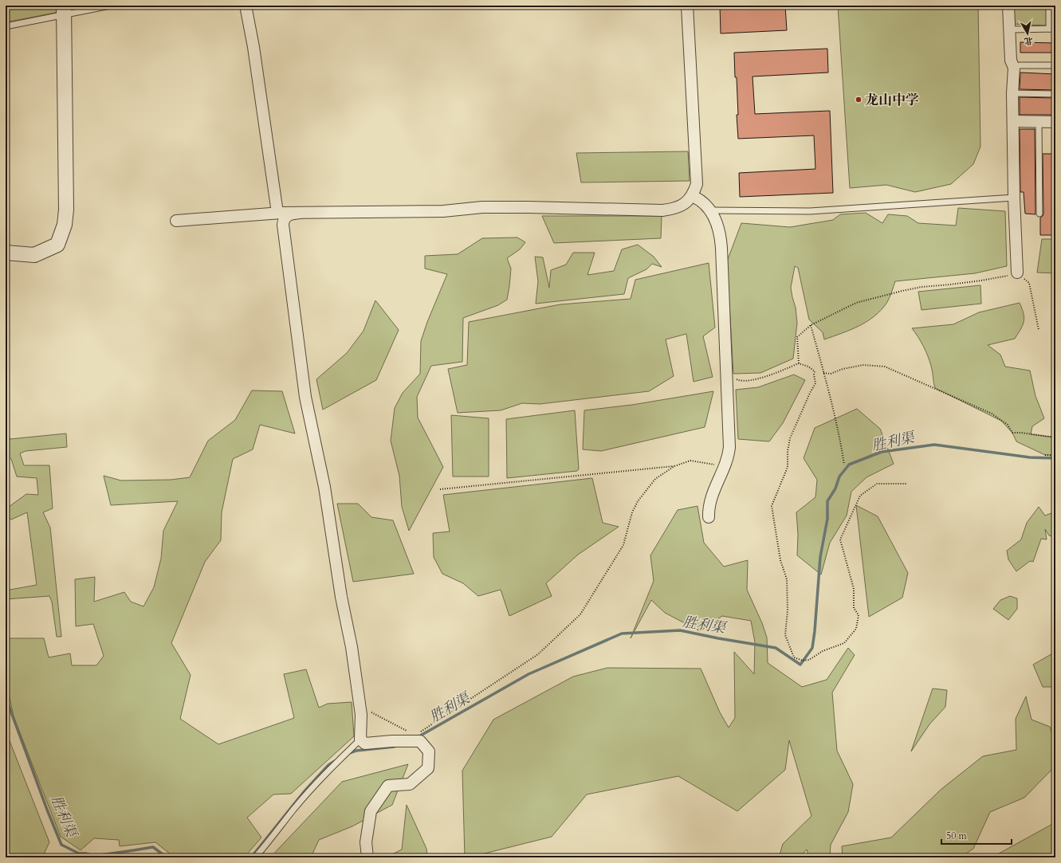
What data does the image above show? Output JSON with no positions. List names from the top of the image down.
{
  "water": ["胜利渠"],
  "places": ["龙山中学"],
  "scale_bar": "50 m",
  "north": "bottom"
}
